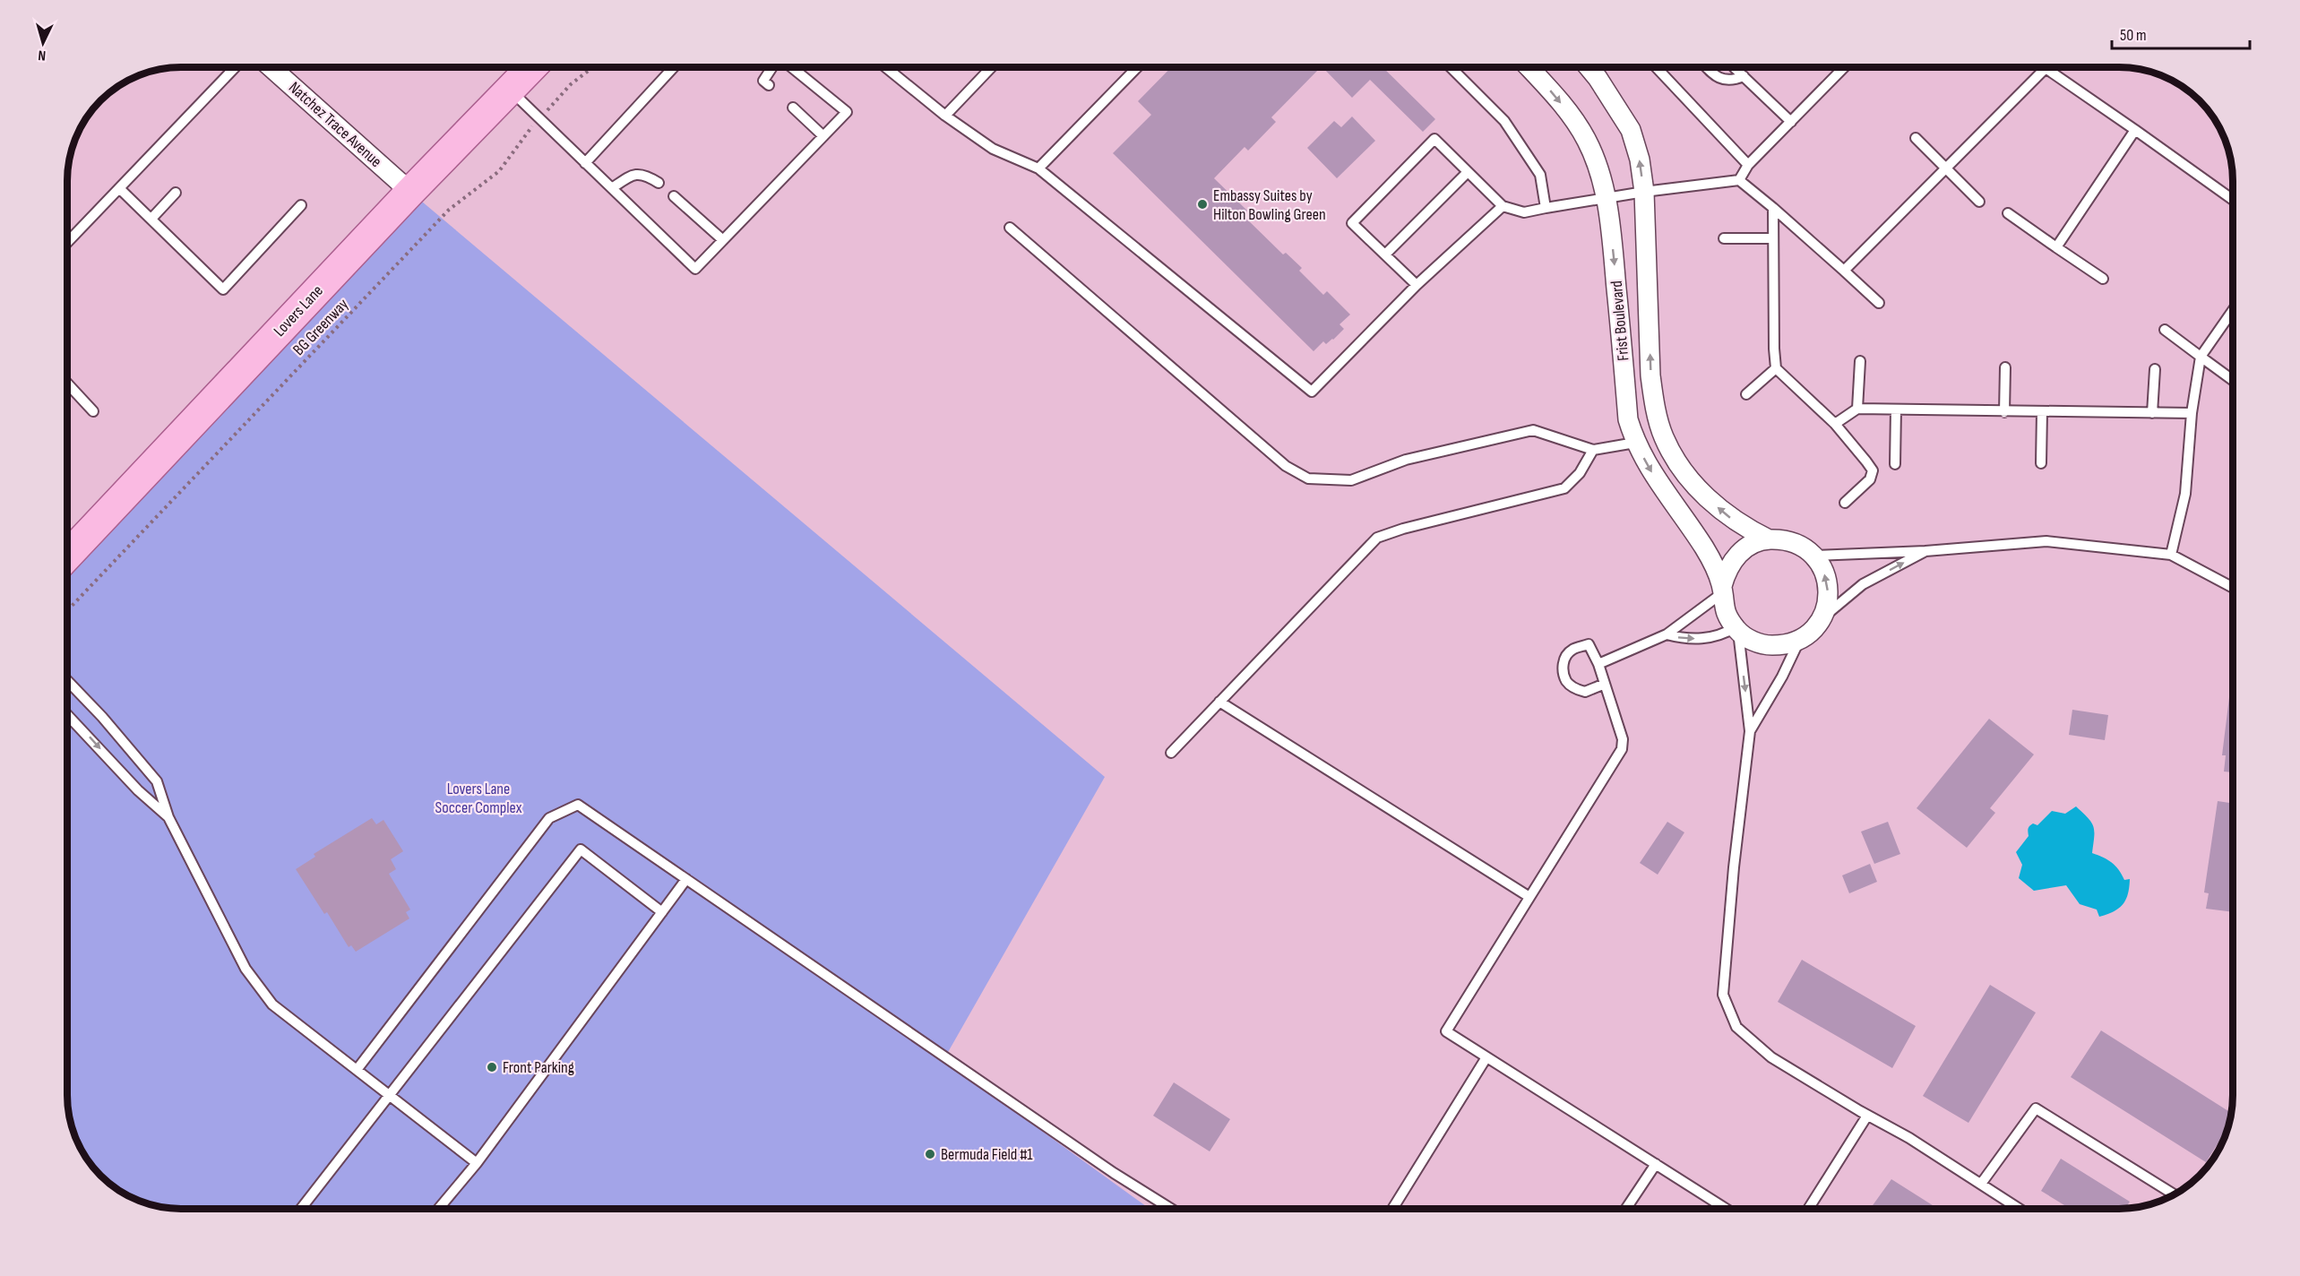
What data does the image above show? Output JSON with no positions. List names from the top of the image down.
{
  "streets": {
    "main road": ["Lovers Lane"],
    "street": ["Natchez Trace Avenue", "Frist Boulevard"],
    "path": ["BG Greenway"]
  },
  "crossings": [
    ["Natchez Trace Avenue", "Lovers Lane"]
  ],
  "parks": ["Lovers Lane Soccer Complex"],
  "places": ["Embassy Suites by Hilton Bowling Green", "Front Parking", "Bermuda Field #1"],
  "scale_bar": "50 m",
  "north": "bottom"
}
